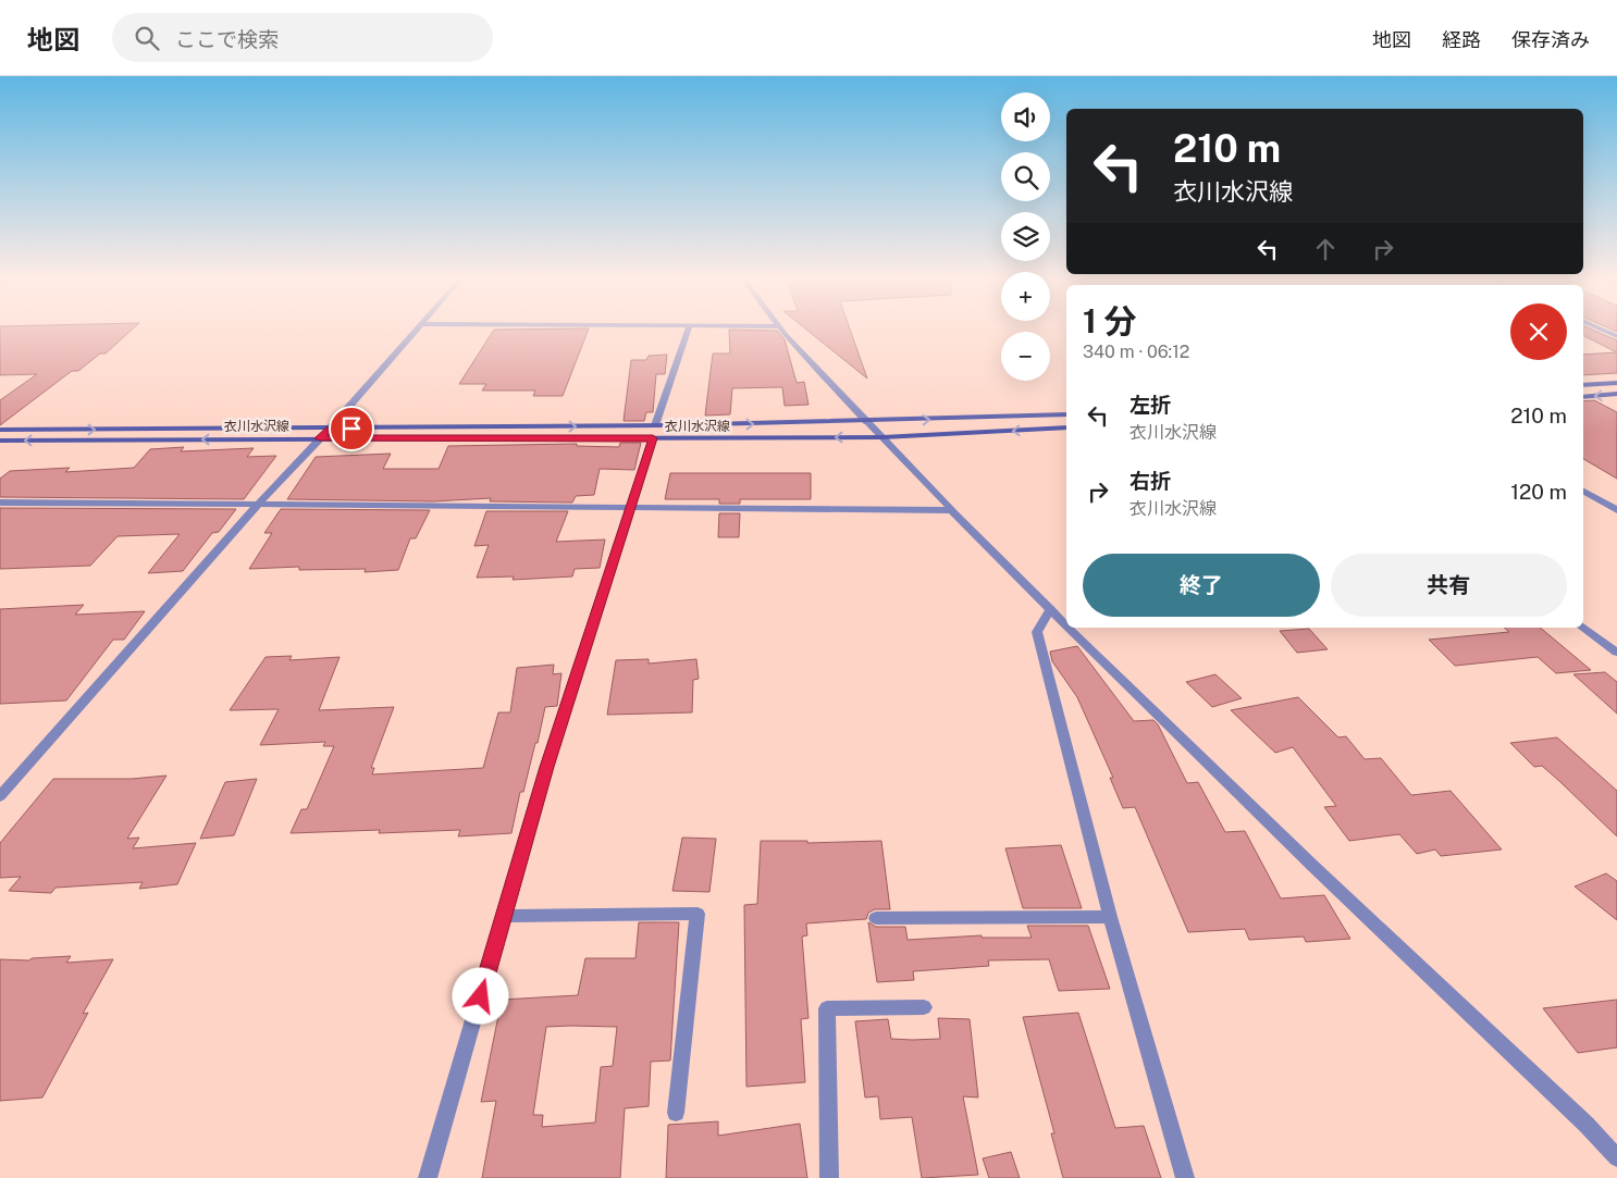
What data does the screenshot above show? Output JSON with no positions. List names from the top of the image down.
{
  "streets": {
    "main road": ["衣川水沢線"]
  },
  "page": {
    "header": "地図",
    "search": "ここで検索",
    "nav": ["地図", "経路", "保存済み"],
    "map_buttons": ["+", "−"],
    "turn": ["210 m", "衣川水沢線"],
    "heading": ["1 分", "340 m · 06:12"],
    "list": [
      {
        "name": "左折",
        "note": "衣川水沢線",
        "value": "210 m"
      },
      {
        "name": "右折",
        "note": "衣川水沢線",
        "value": "120 m"
      }
    ],
    "buttons": ["終了", "共有"]
  }
}
